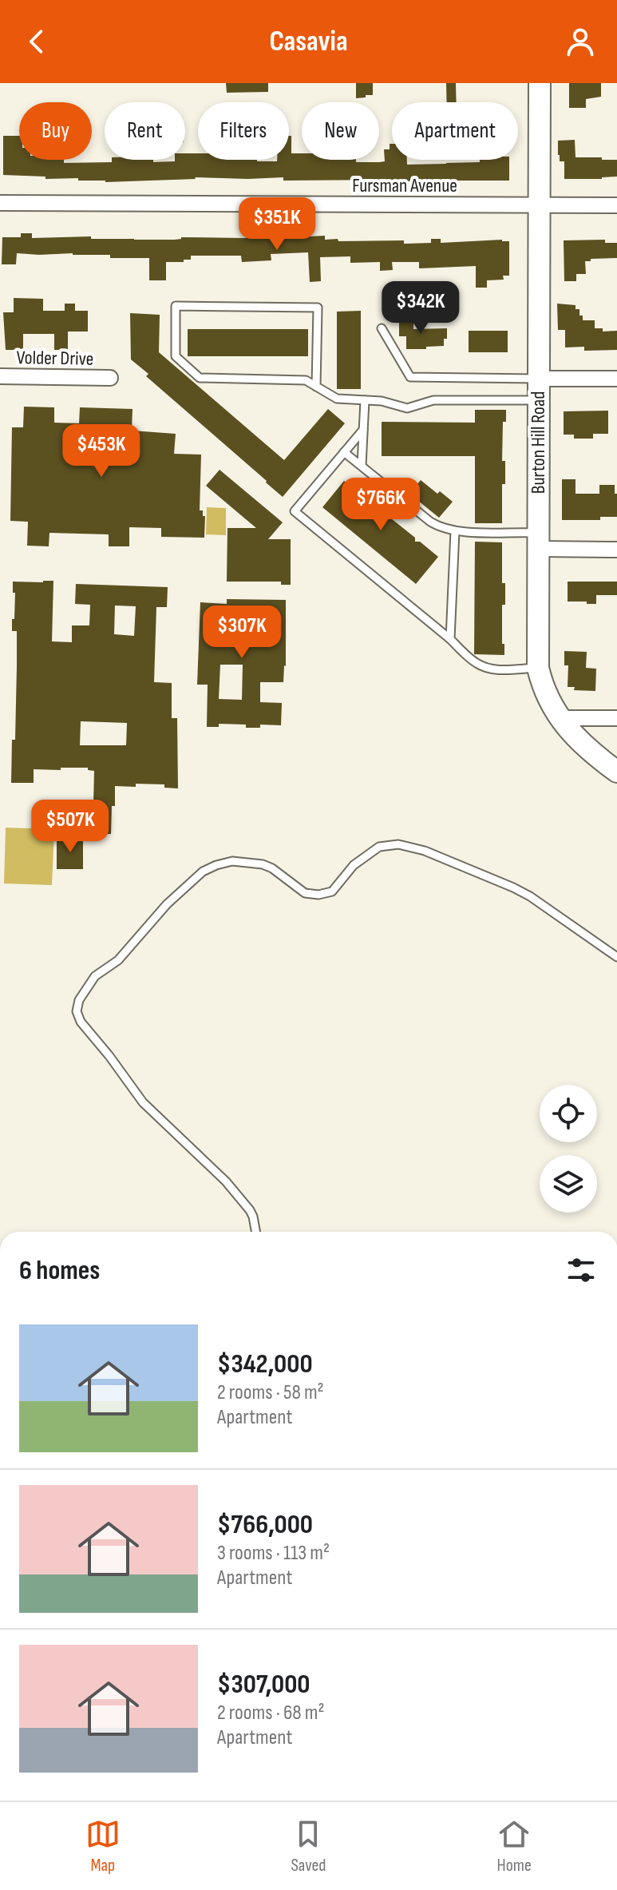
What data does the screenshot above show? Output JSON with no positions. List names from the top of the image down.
{
  "streets": {
    "street": ["Fursman Avenue", "Volder Drive", "Burton Hill Road"]
  },
  "crossings": [
    ["Fursman Avenue", "Burton Hill Road"]
  ],
  "page": {
    "header": "Casavia",
    "chip": [
      "Buy",
      "Rent",
      "Filters",
      "New",
      "Apartment"
    ],
    "price": [
      "$351K",
      "$342K",
      "$453K",
      "$766K",
      "$307K",
      "$507K"
    ],
    "heading": "6 homes",
    "list": [
      {
        "name": "$342,000",
        "note": "2 rooms · 58 m² · Apartment"
      },
      {
        "name": "$766,000",
        "note": "3 rooms · 113 m² · Apartment"
      },
      {
        "name": "$307,000",
        "note": "2 rooms · 68 m² · Apartment"
      }
    ],
    "tabs": ["Map", "Saved", "Home"]
  }
}
